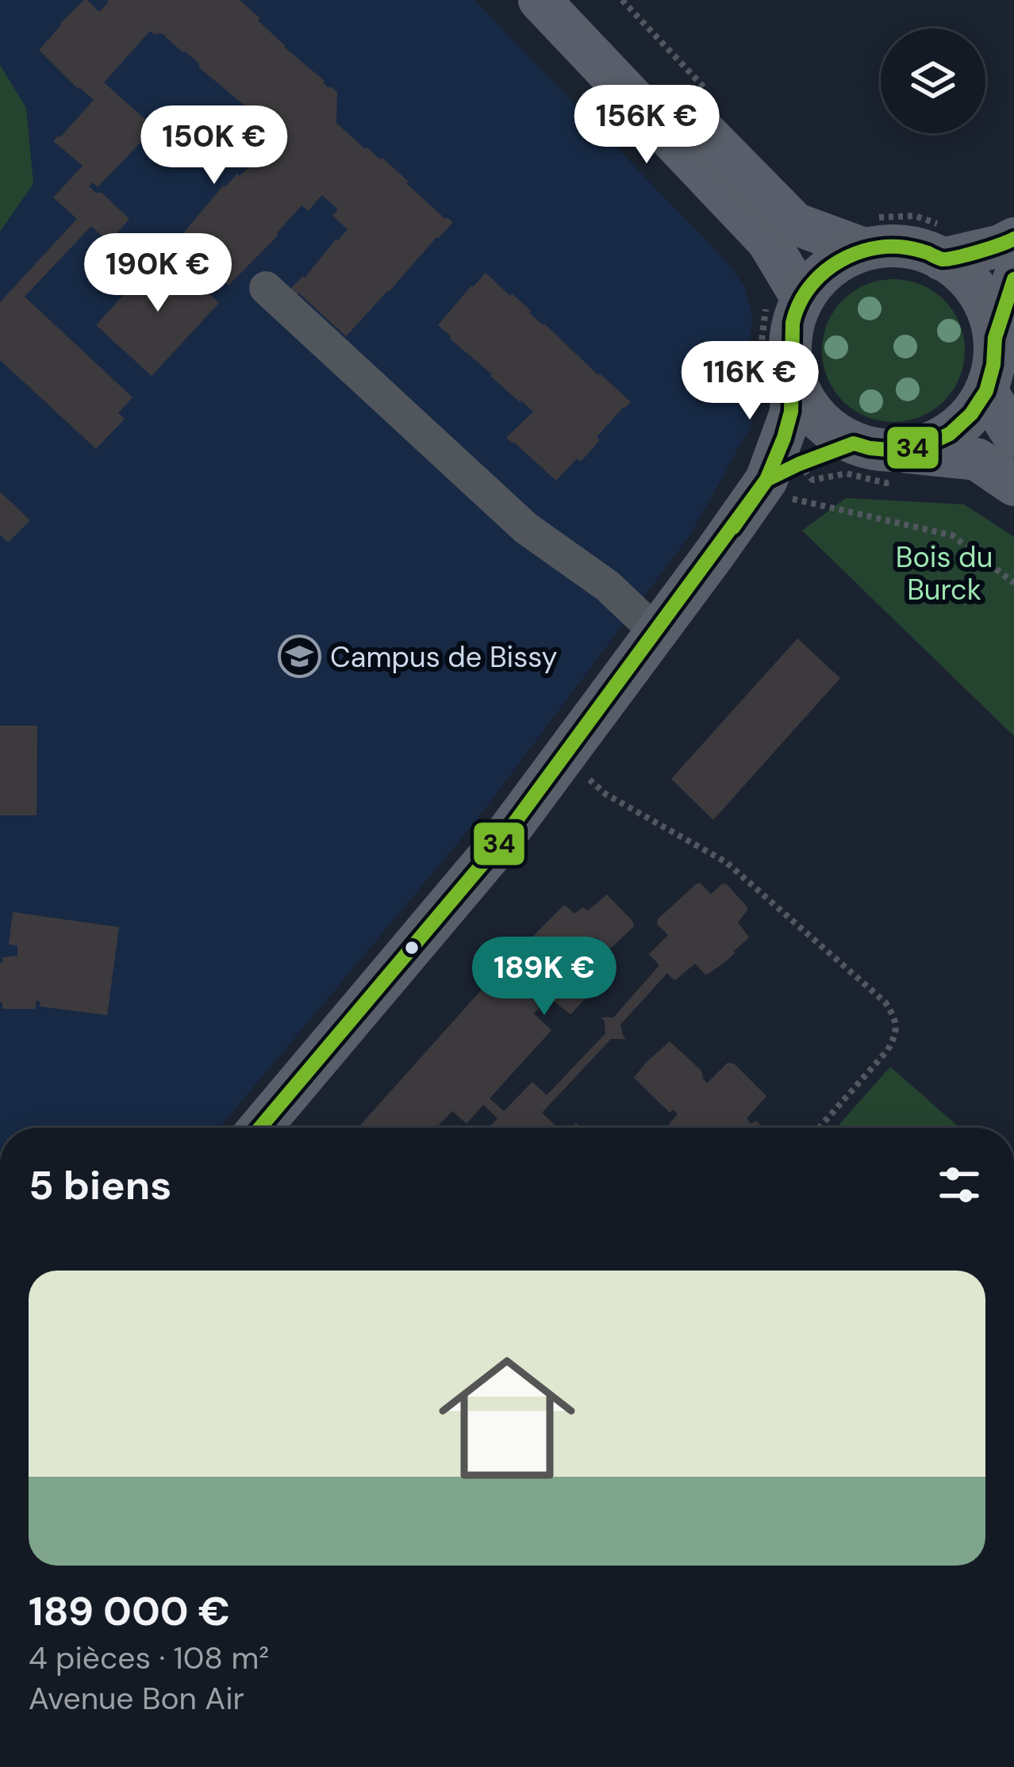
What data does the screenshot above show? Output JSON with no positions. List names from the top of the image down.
{
  "parks": ["Bois du Burck"],
  "places": {
    "school or university": ["Campus de Bissy"]
  },
  "lines": ["transit line 34"],
  "page": {
    "price": [
      "156K €",
      "150K €",
      "190K €",
      "116K €",
      "189K €"
    ],
    "heading": "5 biens",
    "list": [
      {
        "name": "189 000 €",
        "note": "4 pièces · 108 m² · Avenue Bon Air"
      }
    ]
  }
}
